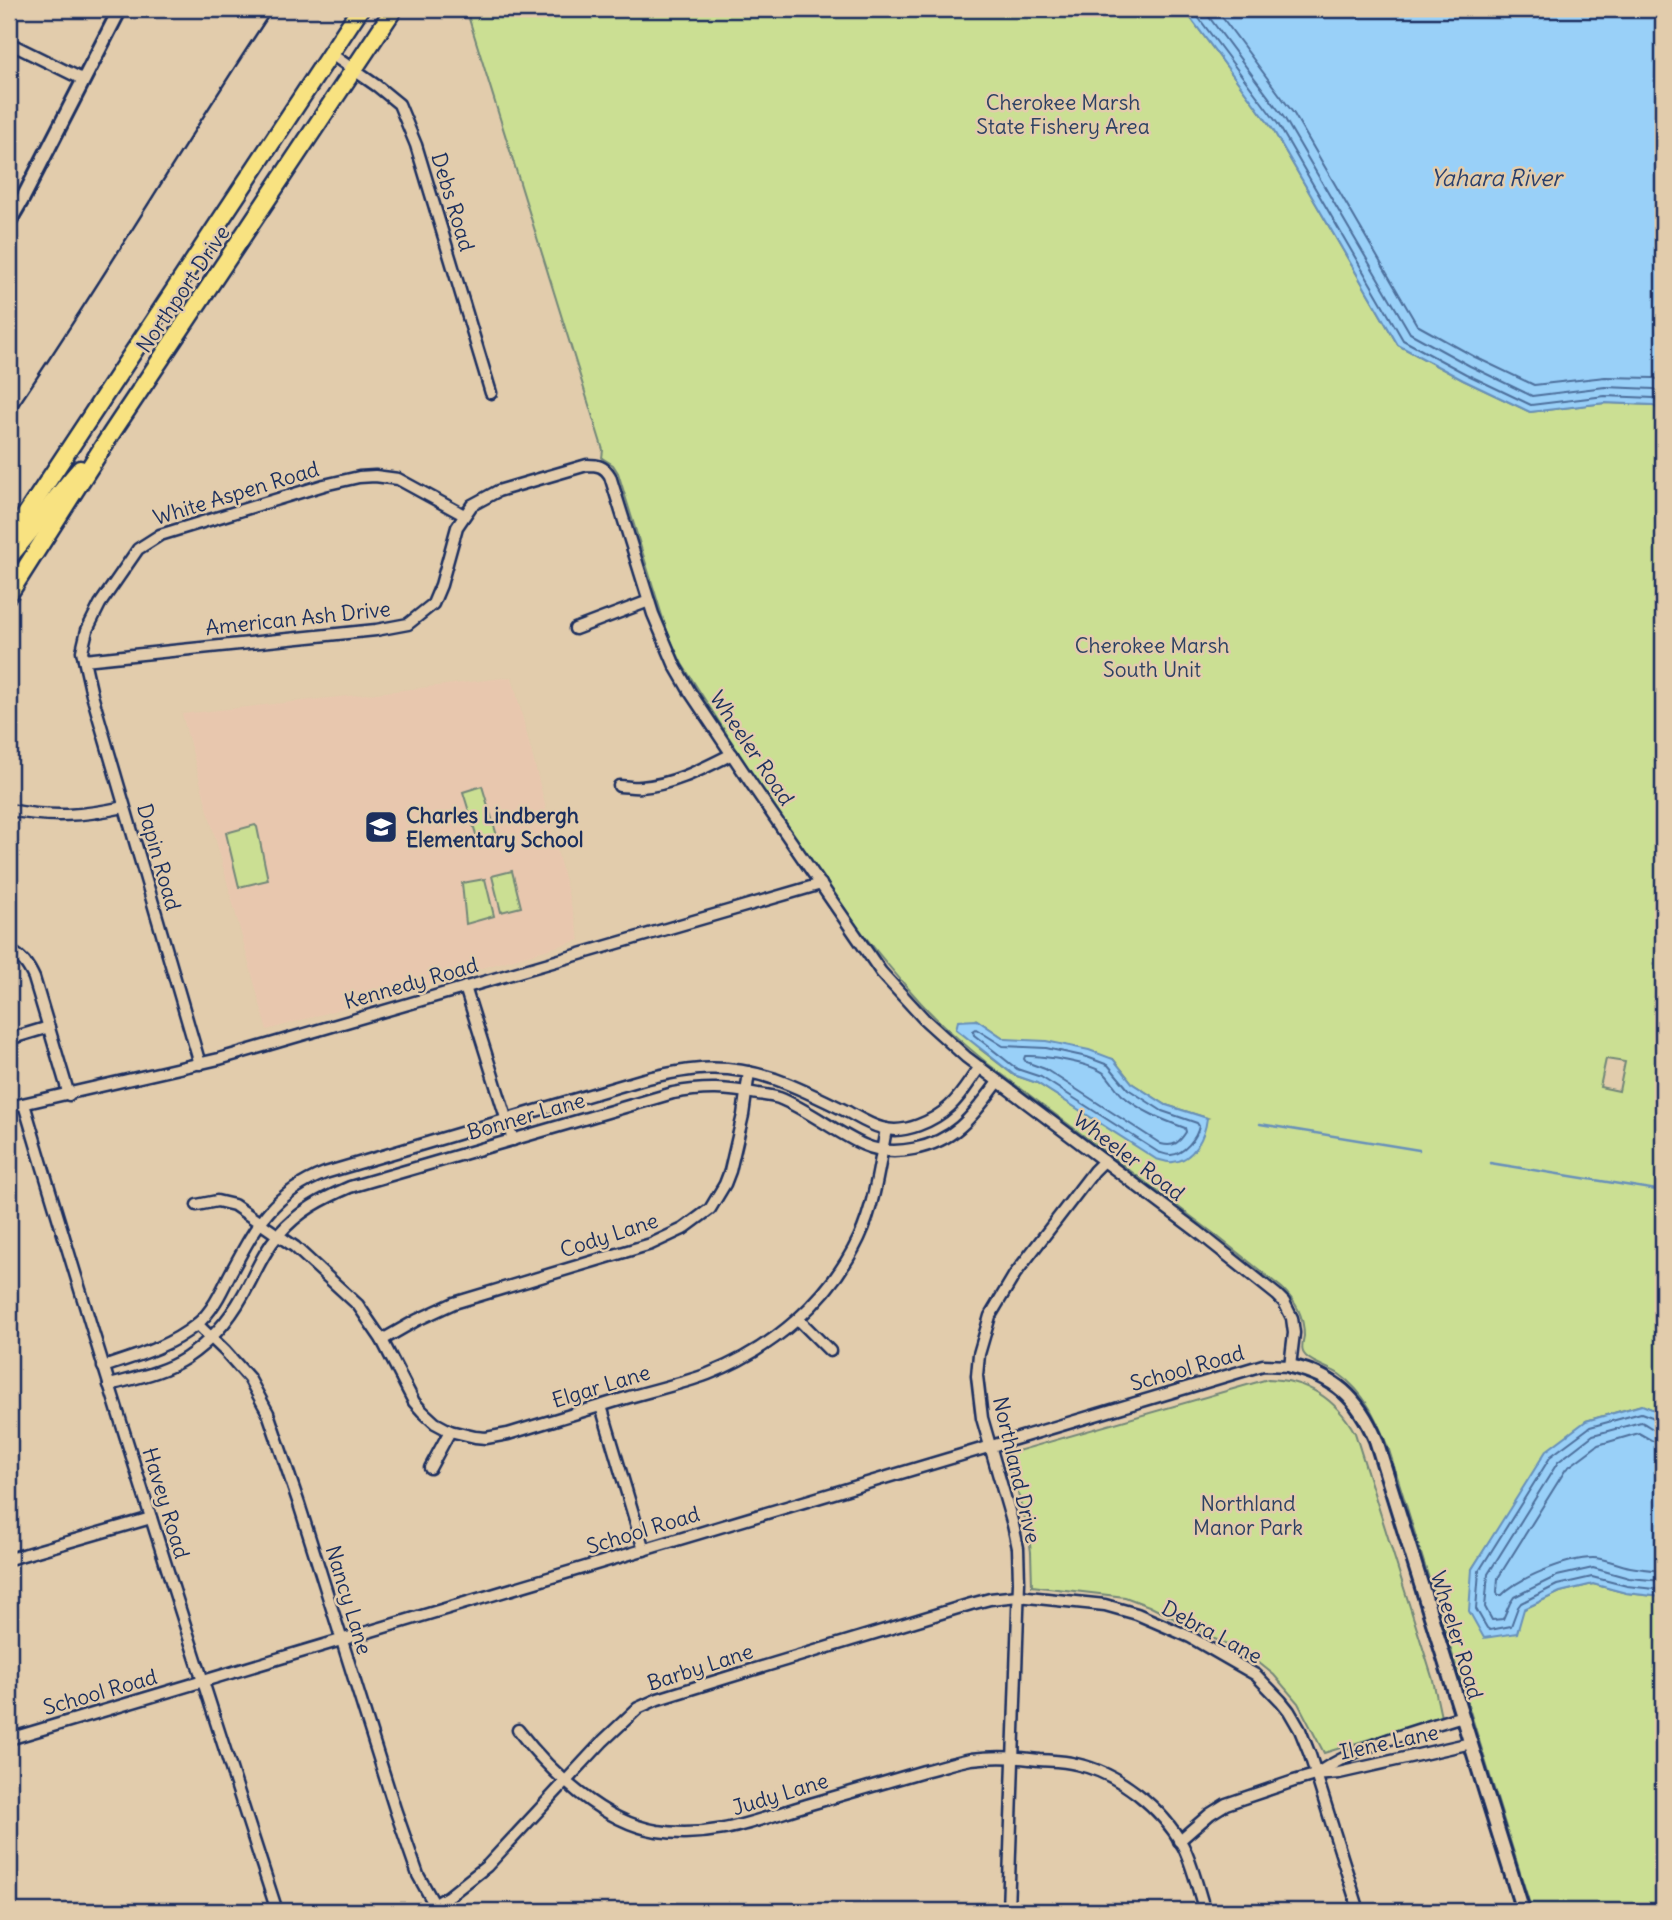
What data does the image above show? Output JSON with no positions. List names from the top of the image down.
{
  "streets": {
    "main road": ["Northport Drive"],
    "street": [
      "Debs Road",
      "White Aspen Road",
      "American Ash Drive",
      "Wheeler Road",
      "Dapin Road",
      "Kennedy Road",
      "Bonner Lane",
      "Cody Lane",
      "School Road",
      "Elgar Lane",
      "Northland Drive",
      "Havey Road",
      "Nancy Lane",
      "Debra Lane",
      "Barby Lane",
      "Ilene Lane",
      "Judy Lane"
    ]
  },
  "crossings": [
    ["Debs Road", "Northport Drive"],
    ["White Aspen Road", "American Ash Drive"],
    ["White Aspen Road", "Wheeler Road"],
    ["White Aspen Road", "Dapin Road"],
    ["American Ash Drive", "Wheeler Road"],
    ["American Ash Drive", "Dapin Road"],
    ["Wheeler Road", "Kennedy Road"],
    ["Wheeler Road", "Bonner Lane"],
    ["Wheeler Road", "School Road"],
    ["Wheeler Road", "Northland Drive"],
    ["Wheeler Road", "Ilene Lane"],
    ["Dapin Road", "Kennedy Road"],
    ["Kennedy Road", "Havey Road"],
    ["Bonner Lane", "Cody Lane"],
    ["Bonner Lane", "Elgar Lane"],
    ["Bonner Lane", "Havey Road"],
    ["Bonner Lane", "Nancy Lane"],
    ["Cody Lane", "Elgar Lane"],
    ["School Road", "Northland Drive"],
    ["School Road", "Havey Road"],
    ["School Road", "Nancy Lane"],
    ["Northland Drive", "Debra Lane"],
    ["Northland Drive", "Barby Lane"],
    ["Northland Drive", "Judy Lane"],
    ["Nancy Lane", "Barby Lane"],
    ["Debra Lane", "Barby Lane"],
    ["Debra Lane", "Ilene Lane"],
    ["Barby Lane", "Judy Lane"],
    ["Ilene Lane", "Judy Lane"]
  ],
  "water": ["Yahara River"],
  "parks": ["Cherokee Marsh State Fishery Area", "Cherokee Marsh South Unit", "Northland Manor Park"],
  "places": {
    "school or university": ["Charles Lindbergh Elementary School"]
  }
}
